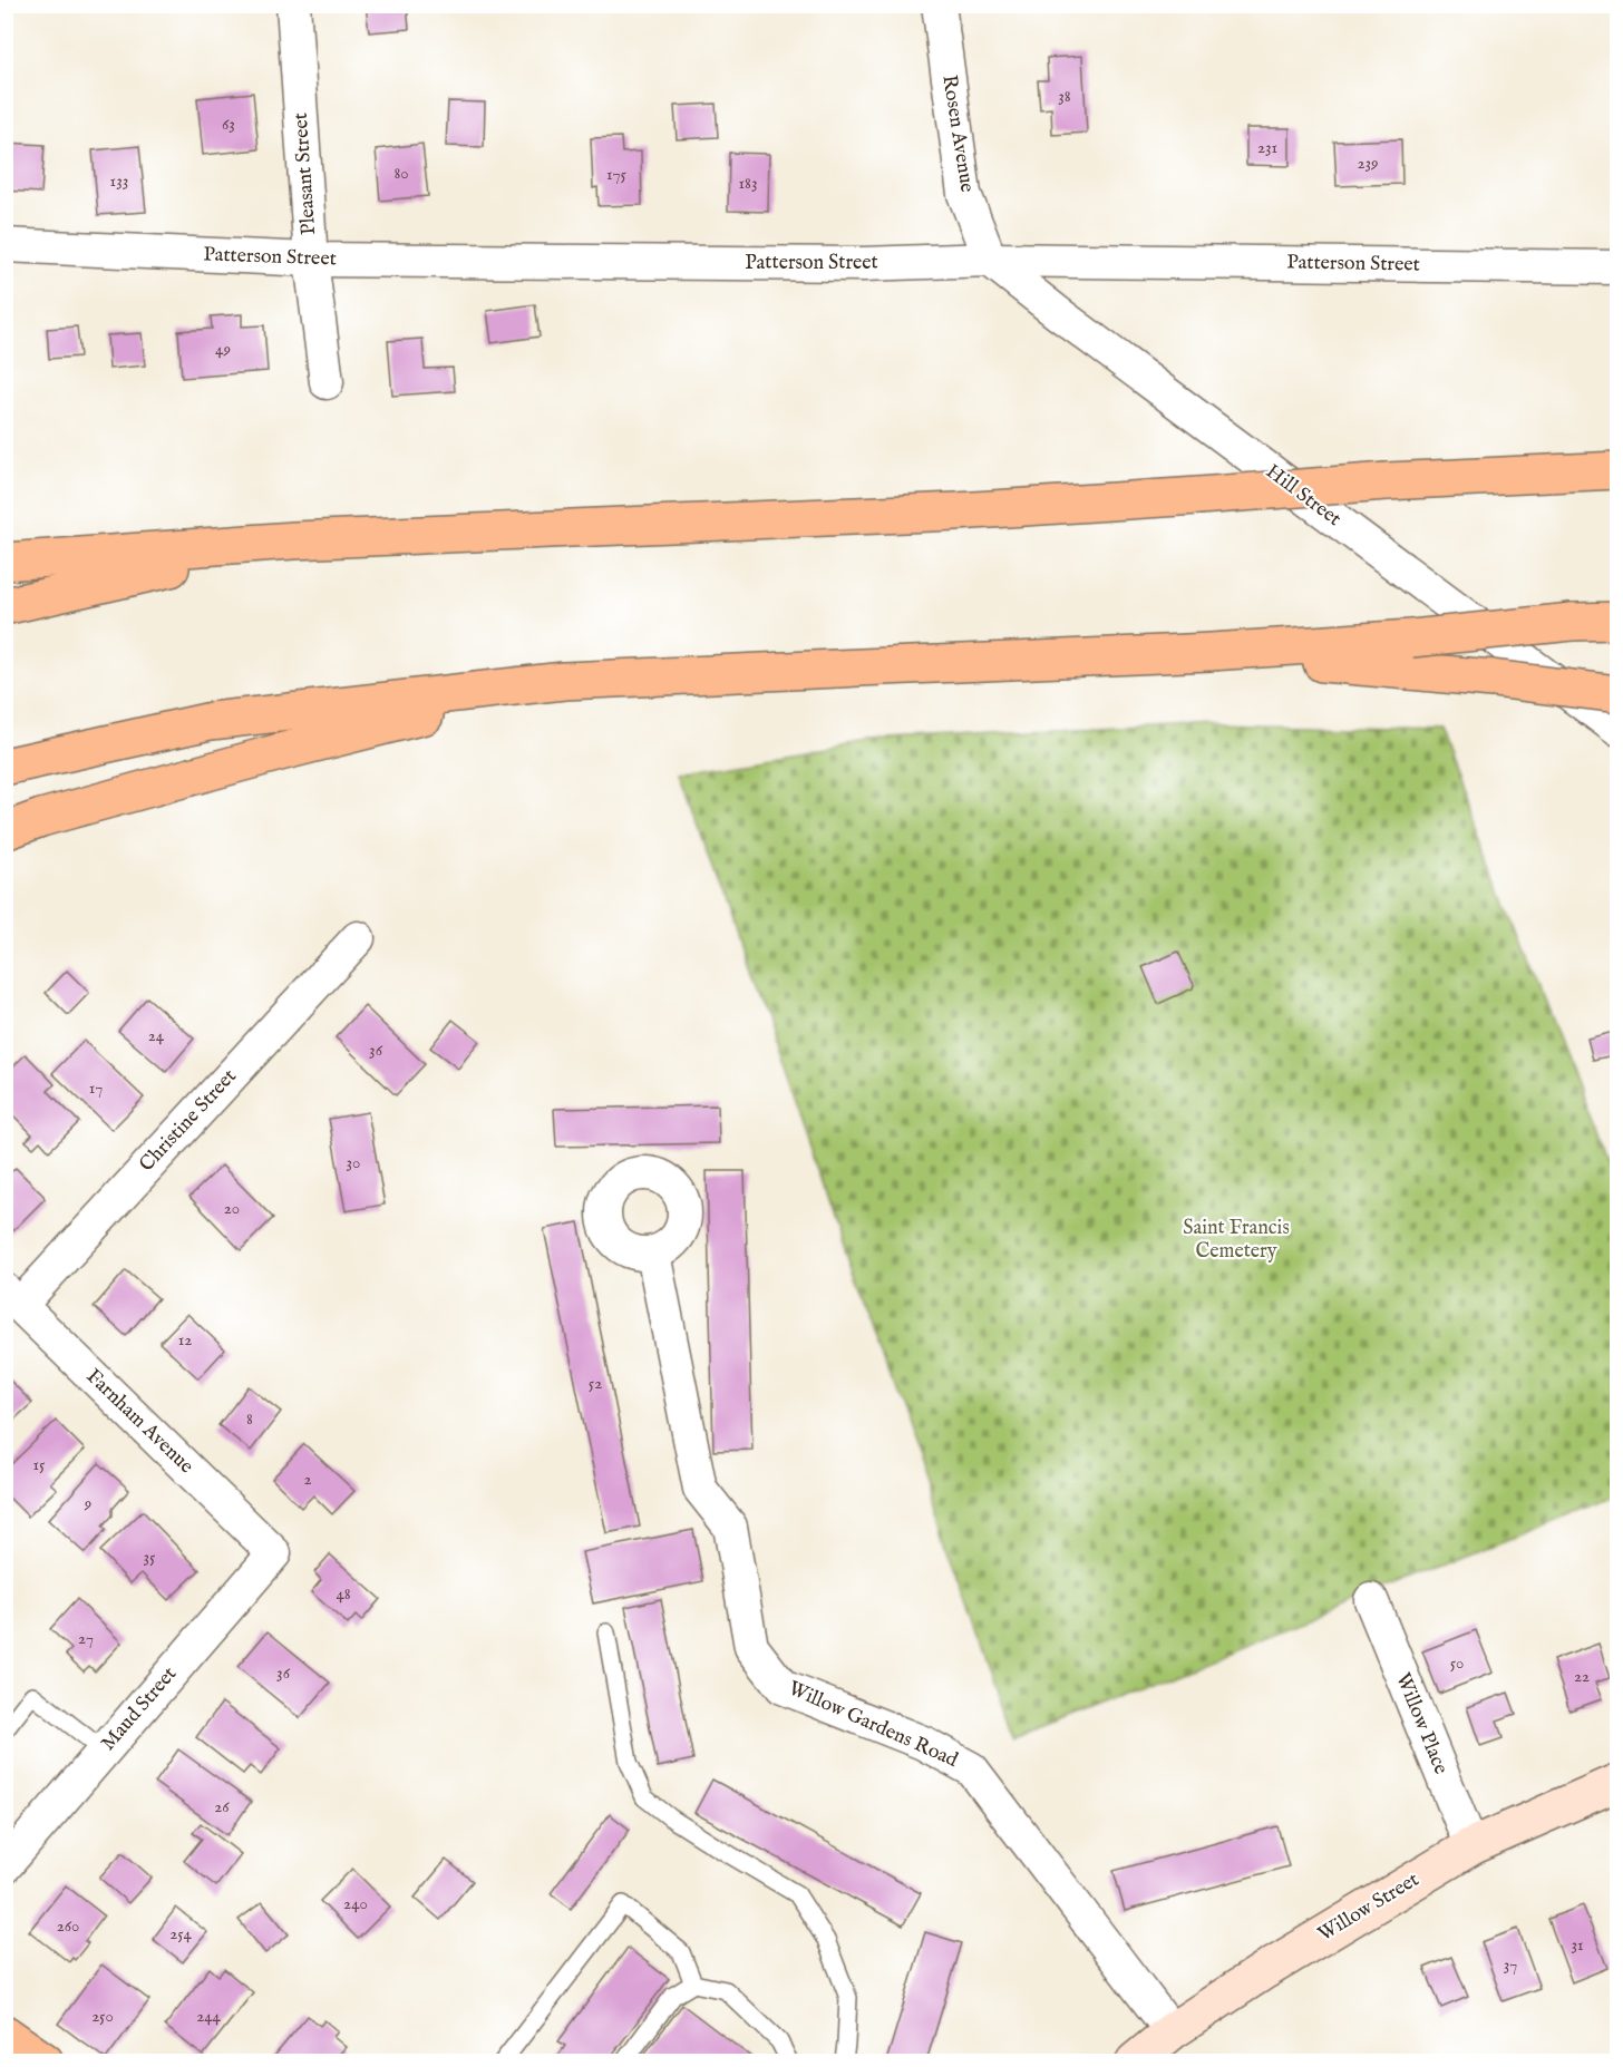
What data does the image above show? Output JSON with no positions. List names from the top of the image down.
{
  "streets": {
    "main road": ["Willow Street"],
    "street": [
      "Rosen Avenue",
      "Pleasant Street",
      "Patterson Street",
      "Hill Street",
      "Christine Street",
      "Farnham Avenue",
      "Maud Street",
      "Willow Place",
      "Willow Gardens Road"
    ]
  },
  "crossings": [
    ["Rosen Avenue", "Patterson Street"],
    ["Rosen Avenue", "Hill Street"],
    ["Pleasant Street", "Patterson Street"],
    ["Patterson Street", "Hill Street"],
    ["Christine Street", "Farnham Avenue"],
    ["Farnham Avenue", "Maud Street"],
    ["Willow Place", "Willow Street"],
    ["Willow Gardens Road", "Willow Street"]
  ],
  "parks": ["Saint Francis Cemetery"],
  "house_numbers": [
    "38",
    "63",
    "231",
    "239",
    "80",
    "175",
    "133",
    "183",
    "49",
    "24",
    "36",
    "17",
    "30",
    "20",
    "12",
    "52",
    "8",
    "15",
    "2",
    "9",
    "35",
    "48",
    "27",
    "50",
    "36",
    "22",
    "26",
    "240",
    "260",
    "254",
    "31",
    "37",
    "250",
    "244"
  ]
}
